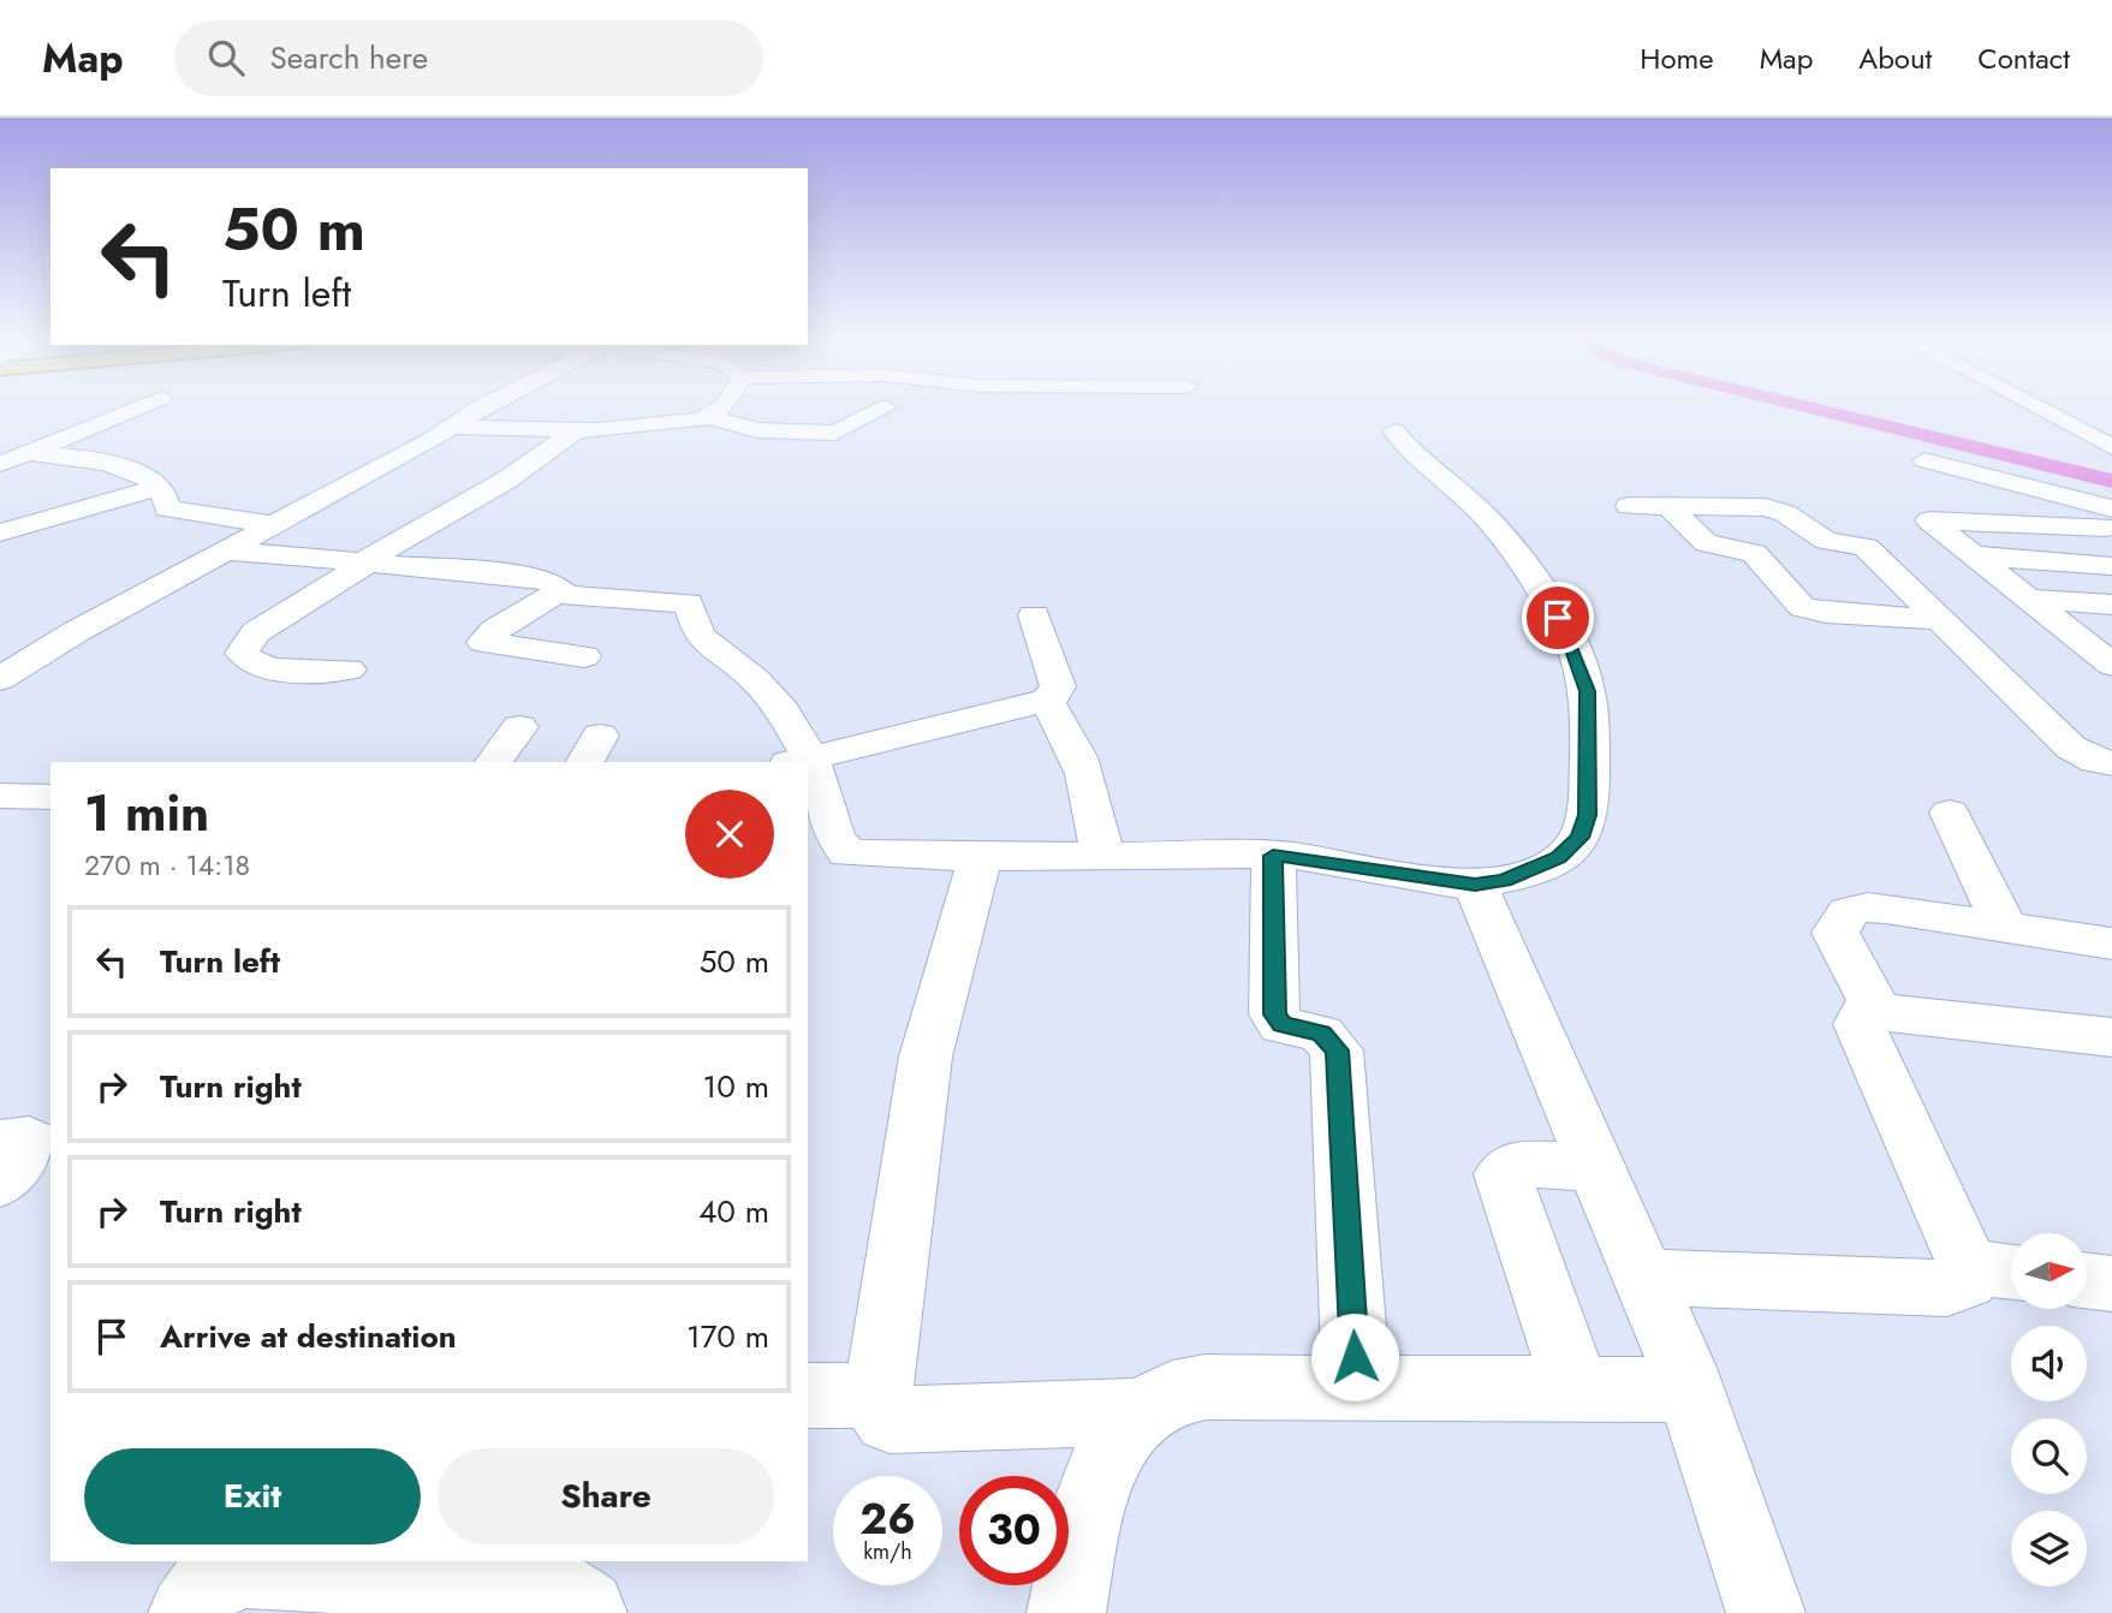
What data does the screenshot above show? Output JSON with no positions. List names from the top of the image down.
{
  "north": "right",
  "page": {
    "header": "Map",
    "search": "Search here",
    "nav": [
      "Home",
      "Map",
      "About",
      "Contact"
    ],
    "turn": ["50 m", "Turn left"],
    "heading": ["1 min", "270 m · 14:18"],
    "list": [
      {
        "name": "Turn left",
        "value": "50 m"
      },
      {
        "name": "Turn right",
        "value": "10 m"
      },
      {
        "name": "Turn right",
        "value": "40 m"
      },
      {
        "name": "Arrive at destination",
        "value": "170 m"
      }
    ],
    "buttons": ["Exit", "Share"],
    "speed": "26 km/h",
    "limit": "30"
  }
}
